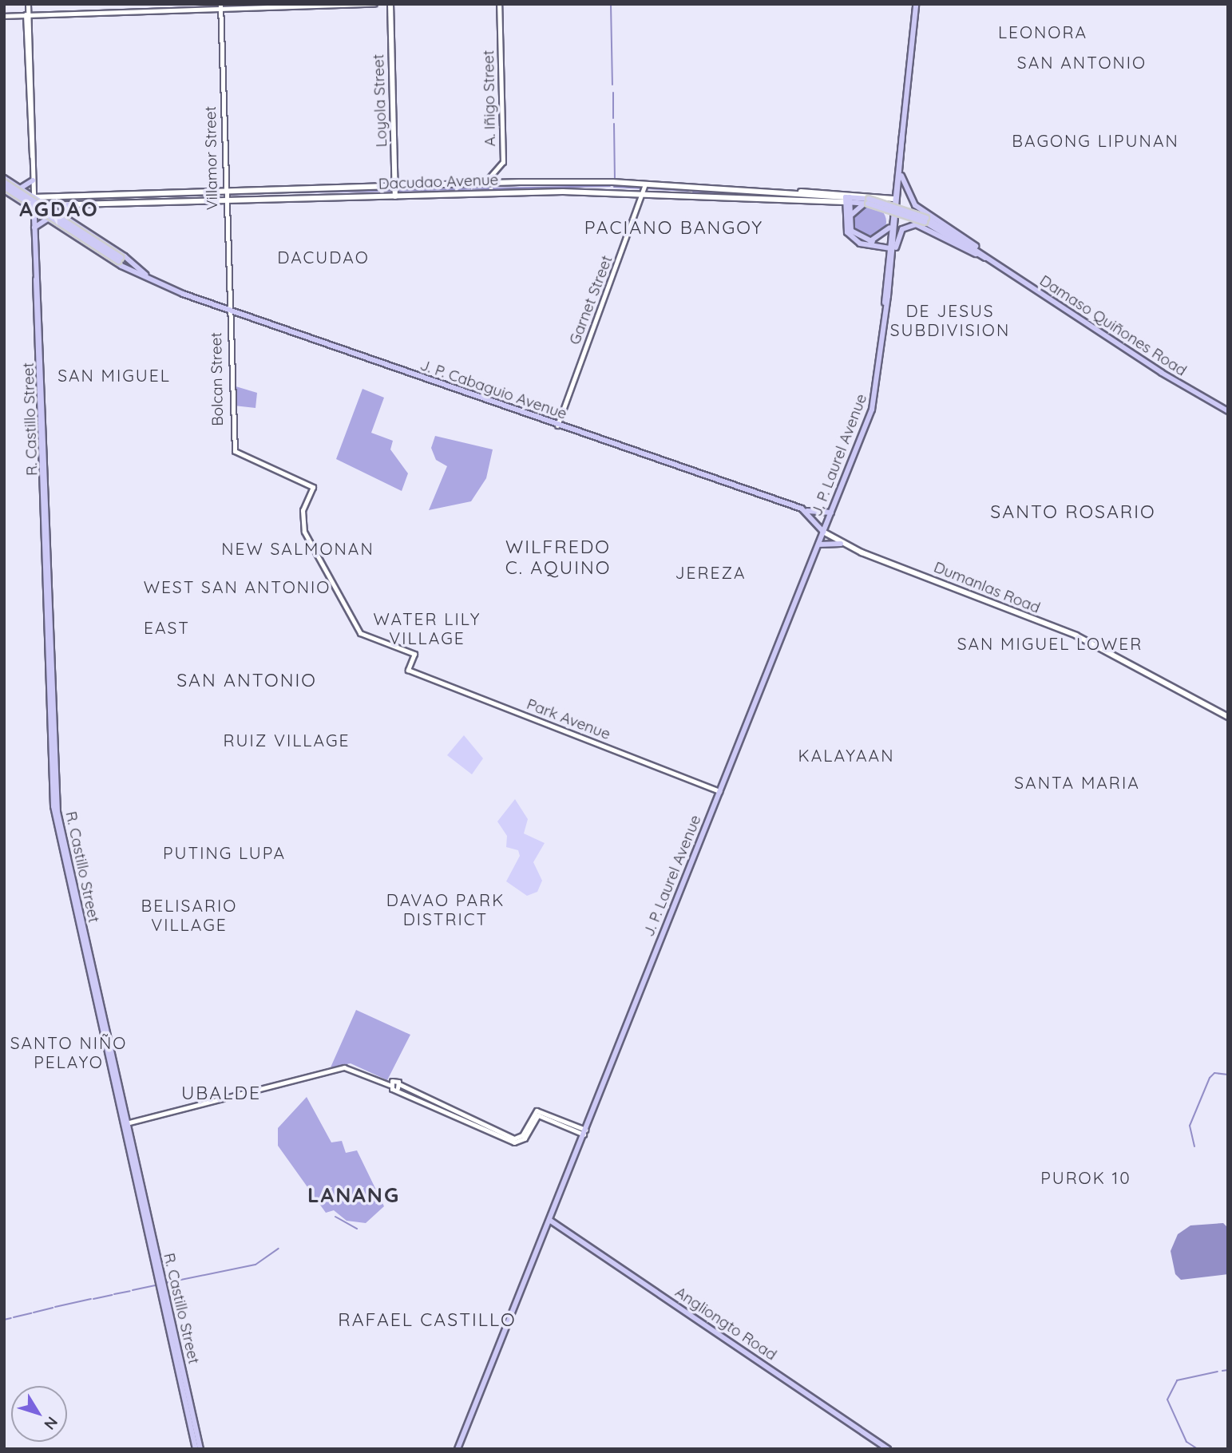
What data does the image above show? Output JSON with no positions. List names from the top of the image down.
{
  "streets": {
    "main road": [
      "Loyola Street",
      "Dacudao Avenue",
      "Damaso Quiñones Road",
      "J. P. Cabaguio Avenue",
      "R. Castillo Street",
      "J. P. Laurel Avenue",
      "Dumanlas Road",
      "Angliongto Road"
    ],
    "street": [
      "A. Iñigo Street",
      "Villamor Street",
      "Garnet Street",
      "Bolcan Street",
      "Park Avenue"
    ]
  },
  "crossings": [
    ["A. Iñigo Street", "Dacudao Avenue"],
    ["Loyola Street", "Dacudao Avenue"],
    ["Villamor Street", "Dacudao Avenue"],
    ["Villamor Street", "Bolcan Street"],
    ["Villamor Street", "J. P. Cabaguio Avenue"],
    ["Dacudao Avenue", "Garnet Street"],
    ["Dacudao Avenue", "Damaso Quiñones Road"],
    ["Dacudao Avenue", "J. P. Cabaguio Avenue"],
    ["Dacudao Avenue", "R. Castillo Street"],
    ["Dacudao Avenue", "J. P. Laurel Avenue"],
    ["Garnet Street", "J. P. Cabaguio Avenue"],
    ["Bolcan Street", "J. P. Cabaguio Avenue"],
    ["Bolcan Street", "Park Avenue"],
    ["J. P. Cabaguio Avenue", "R. Castillo Street"],
    ["J. P. Cabaguio Avenue", "J. P. Laurel Avenue"],
    ["J. P. Laurel Avenue", "Dumanlas Road"],
    ["J. P. Laurel Avenue", "Park Avenue"],
    ["J. P. Laurel Avenue", "Angliongto Road"]
  ],
  "districts": [
    "LEONORA",
    "SAN ANTONIO",
    "BAGONG LIPUNAN",
    "AGDAO",
    "PACIANO BANGOY",
    "DACUDAO",
    "DE JESUS SUBDIVISION",
    "SAN MIGUEL",
    "SANTO ROSARIO",
    "WILFREDO C. AQUINO",
    "NEW SALMONAN",
    "JEREZA",
    "WEST SAN ANTONIO",
    "WATER LILY VILLAGE",
    "EAST",
    "SAN MIGUEL LOWER",
    "SAN ANTONIO",
    "RUIZ VILLAGE",
    "KALAYAAN",
    "SANTA MARIA",
    "PUTING LUPA",
    "DAVAO PARK DISTRICT",
    "BELISARIO VILLAGE",
    "SANTO NIÑO PELAYO",
    "UBALDE",
    "PUROK 10",
    "LANANG",
    "RAFAEL CASTILLO"
  ],
  "north": "bottom right"
}
